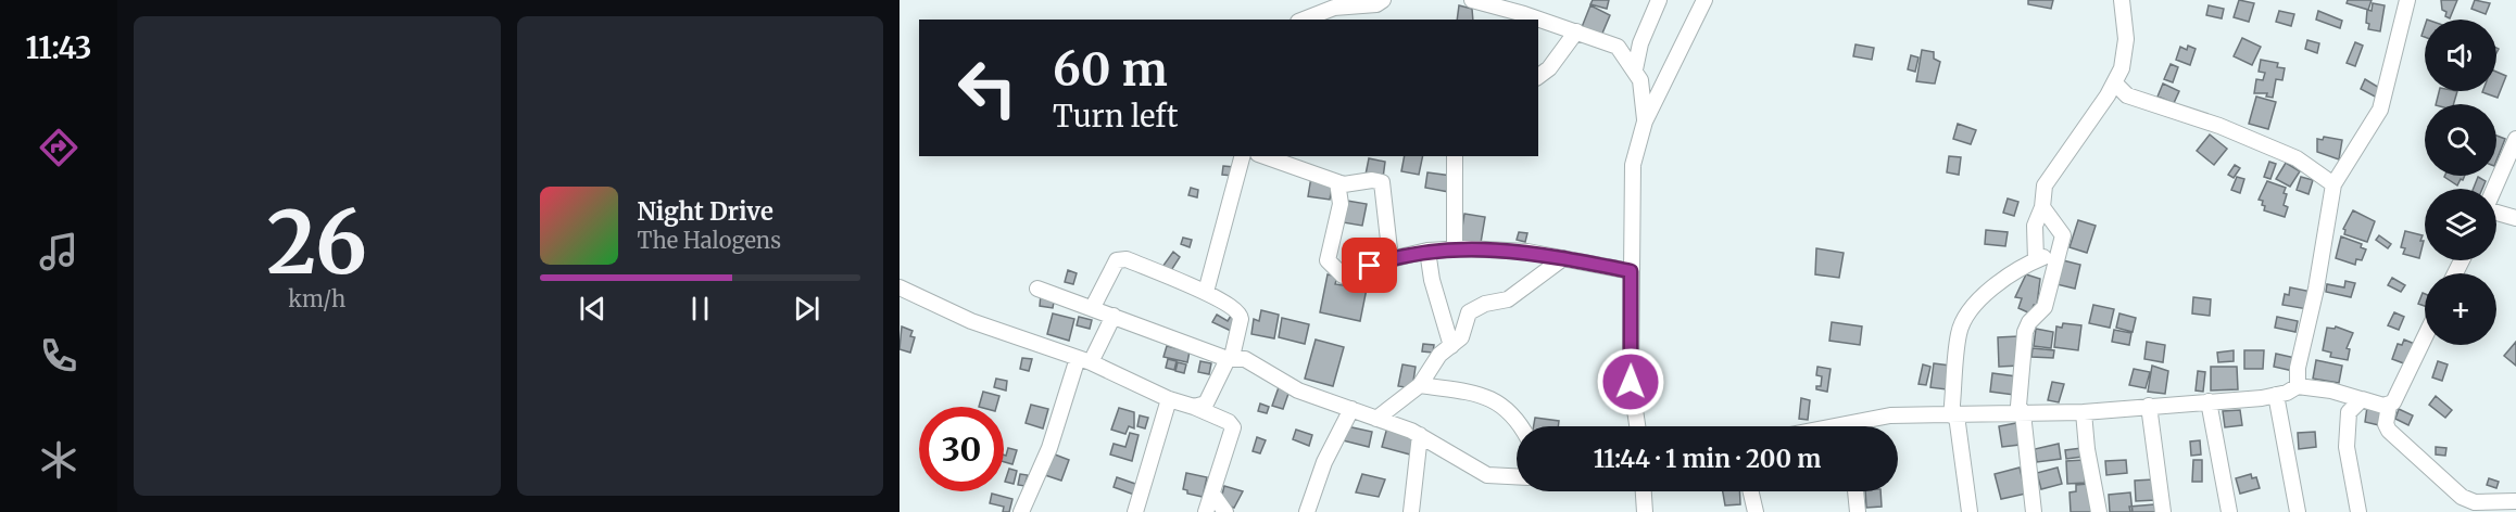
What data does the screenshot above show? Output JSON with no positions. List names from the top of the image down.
{
  "page": {
    "tabs": "11:43",
    "tile": ["26", "km/h"],
    "map_buttons": "+",
    "turn": ["60 m", "Turn left"],
    "song": ["Night Drive", "The Halogens"],
    "limit": "30",
    "trip": "11:44 · 1 min · 200 m"
  }
}
